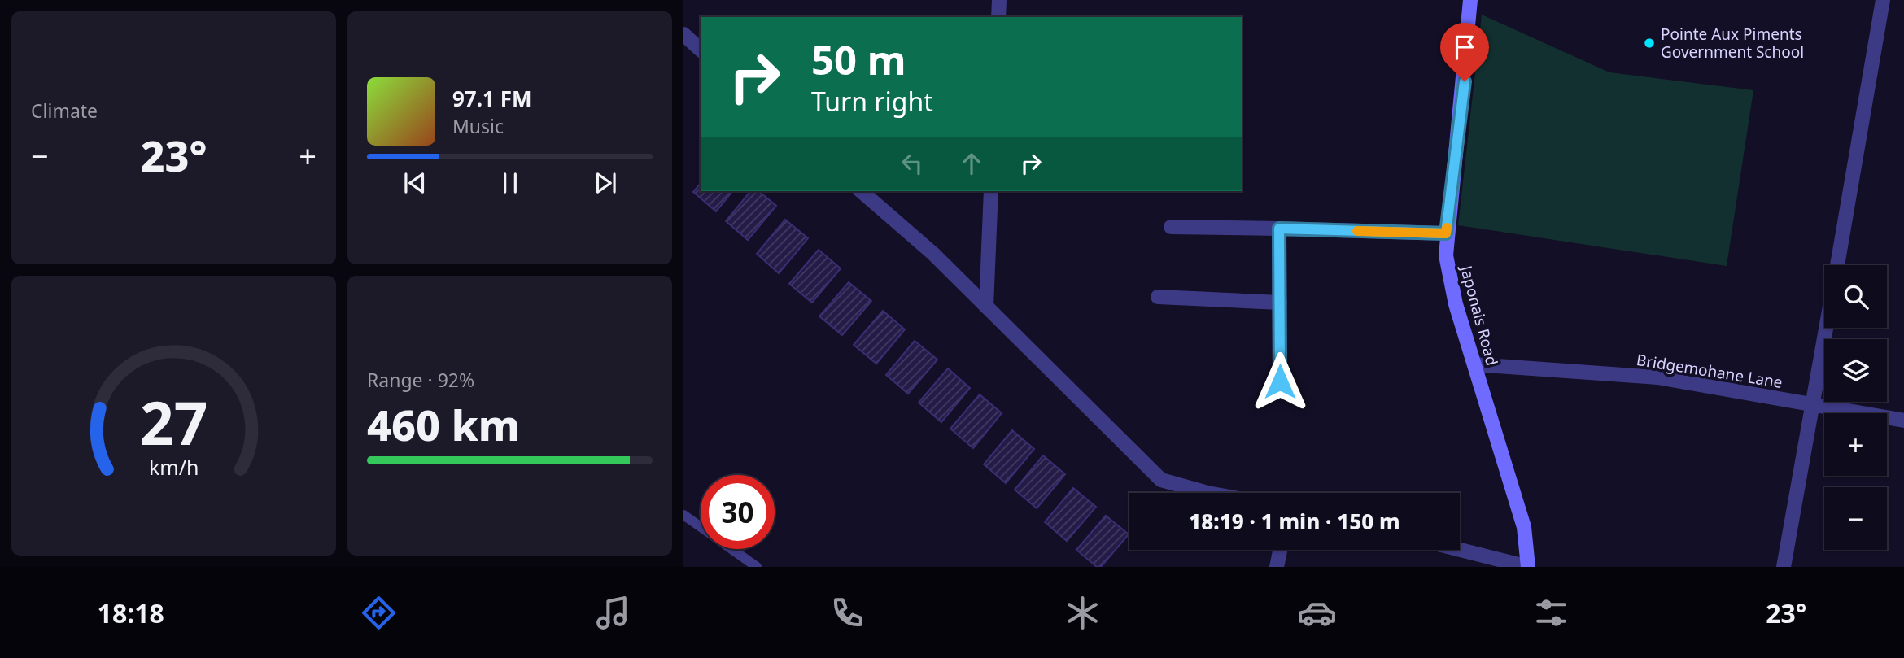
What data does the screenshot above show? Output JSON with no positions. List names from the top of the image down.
{
  "streets": {
    "main road": ["Japonais Road"],
    "street": ["Bridgemohane Lane"]
  },
  "crossings": [
    ["Japonais Road", "Bridgemohane Lane"]
  ],
  "places": ["Pointe Aux Piments Government School"],
  "page": {
    "tile": [
      "Climate",
      ["Range · 92%", "460 km"]
    ],
    "turn": ["50 m", "Turn right"],
    "song": ["97.1 FM", "Music"],
    "heat": ["−", "23°", "+"],
    "map_buttons": ["+", "−"],
    "limit": "30",
    "trip": "18:19 · 1 min · 150 m",
    "tabs": ["18:18", "23°"],
    "gauge": ["27", "km/h"]
  }
}
